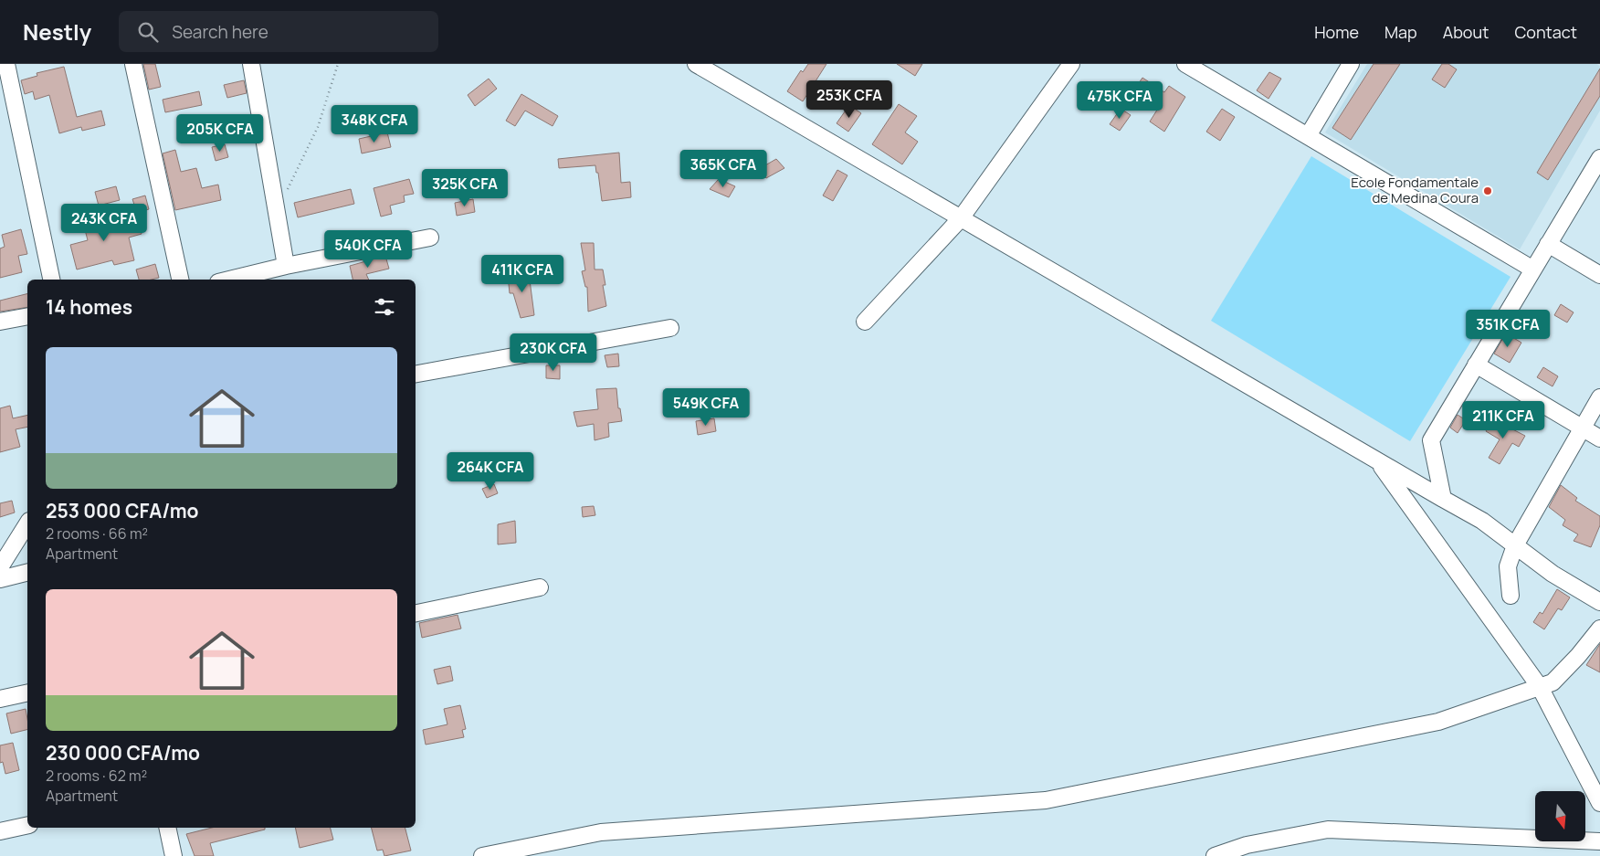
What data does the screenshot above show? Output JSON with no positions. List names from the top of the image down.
{
  "places": ["Ecole Fondamentale de Medina Coura"],
  "north": "bottom",
  "page": {
    "header": "Nestly",
    "search": "Search here",
    "nav": [
      "Home",
      "Map",
      "About",
      "Contact"
    ],
    "price": [
      "253K CFA",
      "475K CFA",
      "348K CFA",
      "205K CFA",
      "365K CFA",
      "325K CFA",
      "243K CFA",
      "540K CFA",
      "411K CFA",
      "351K CFA",
      "230K CFA",
      "549K CFA",
      "211K CFA",
      "264K CFA"
    ],
    "heading": "14 homes",
    "list": [
      {
        "name": "253 000 CFA/mo",
        "note": "2 rooms · 66 m² · Apartment"
      },
      {
        "name": "230 000 CFA/mo",
        "note": "2 rooms · 62 m² · Apartment"
      }
    ]
  }
}
